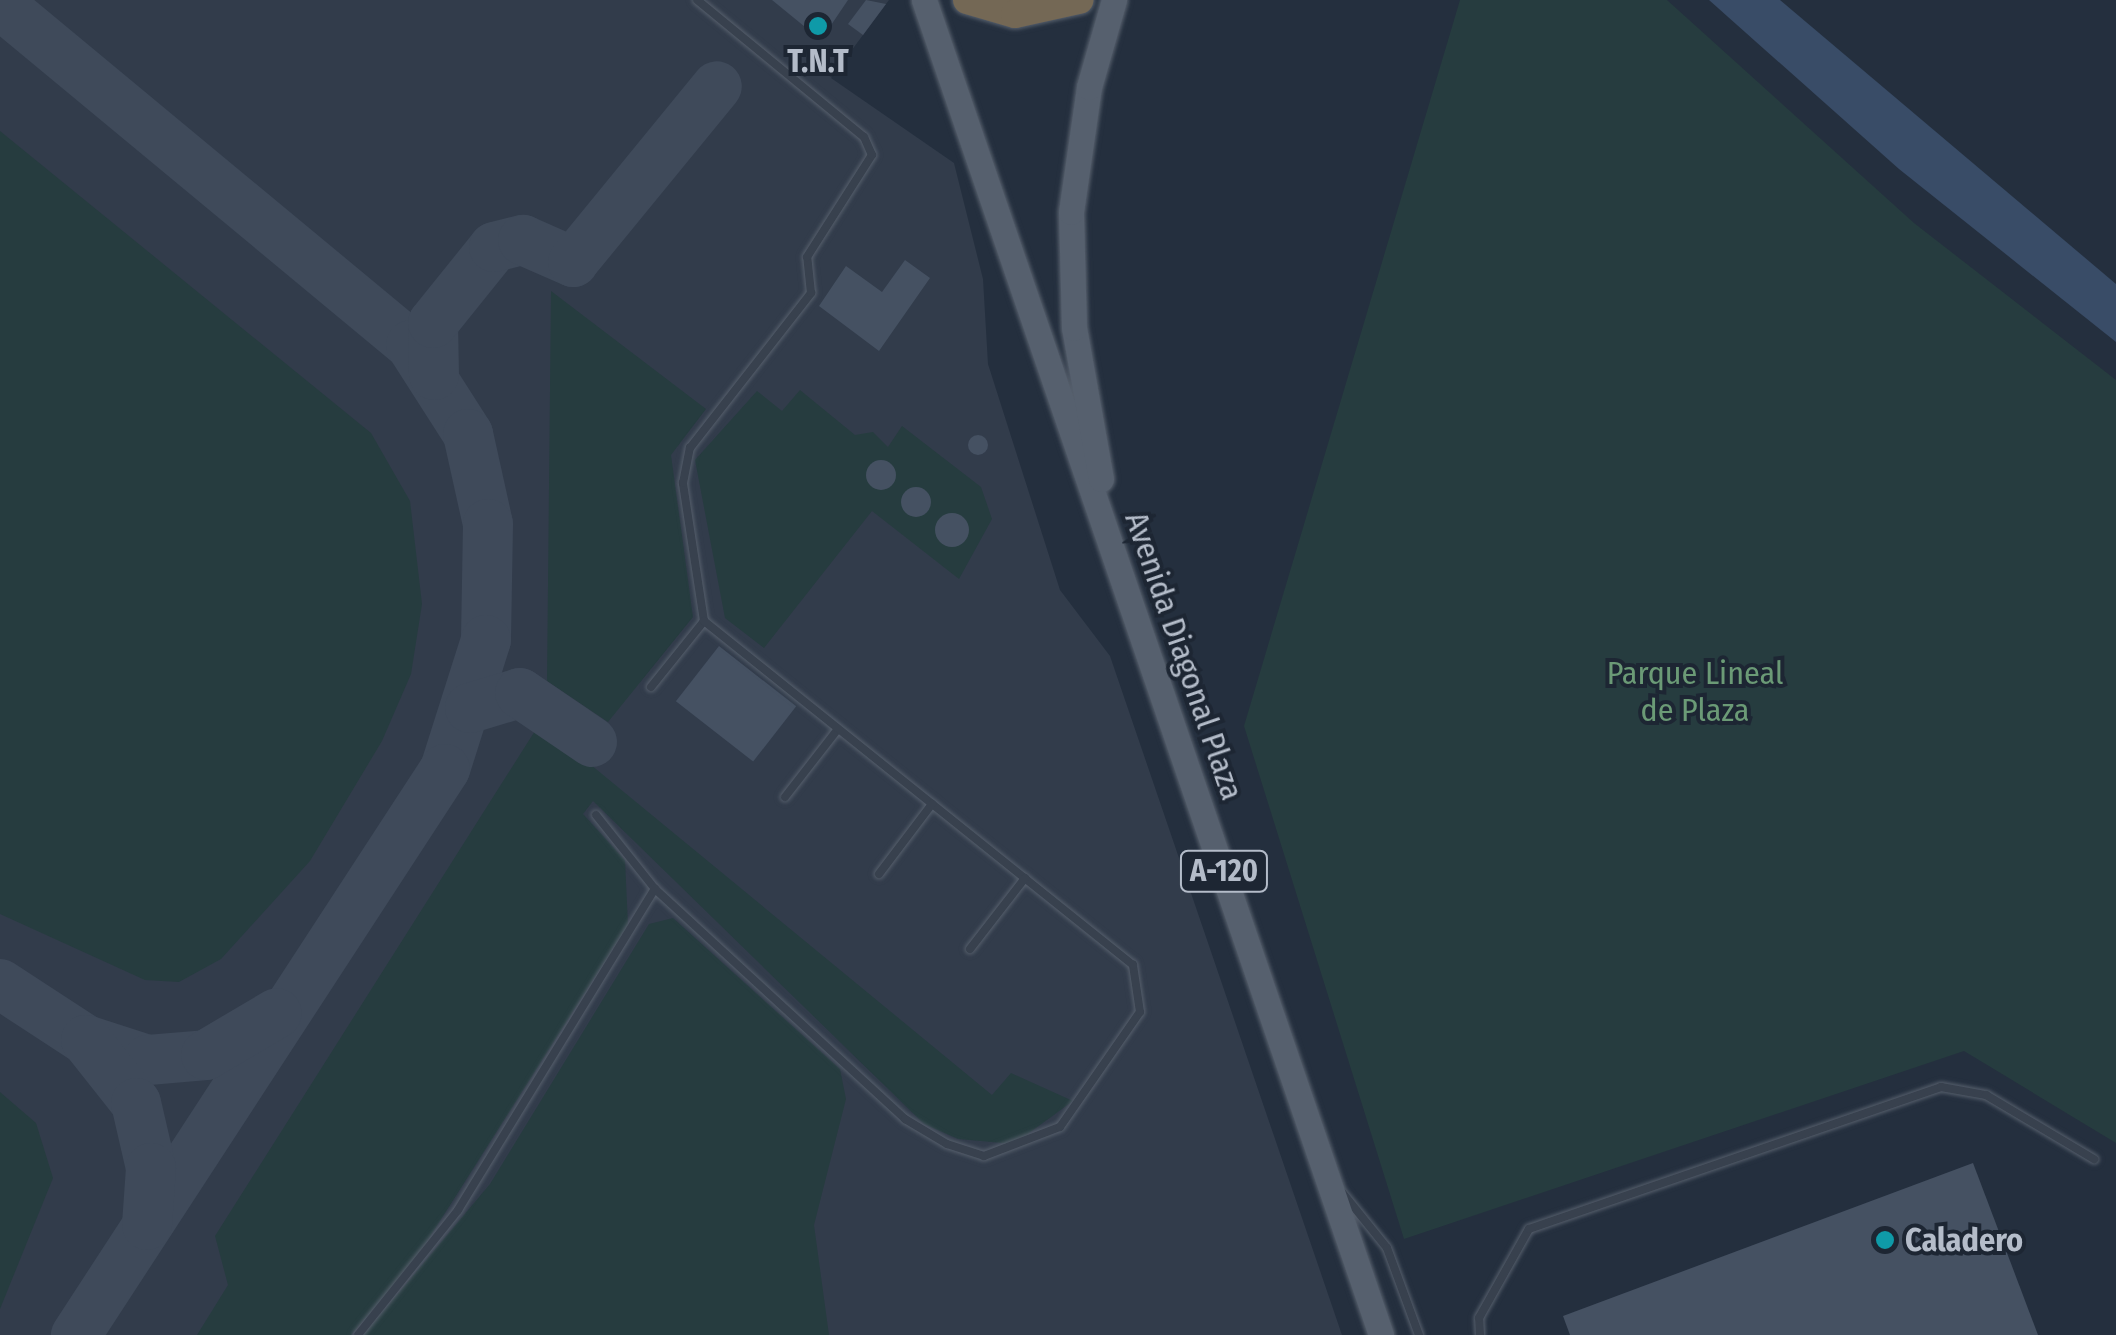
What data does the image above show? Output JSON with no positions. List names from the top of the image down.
{
  "streets": {
    "main road": ["Avenida Diagonal Plaza", "A-120"]
  },
  "crossings": [
    ["Avenida Diagonal Plaza", "A-120"]
  ],
  "parks": ["Parque Lineal de Plaza"],
  "places": ["T.N.T", "Caladero"]
}
